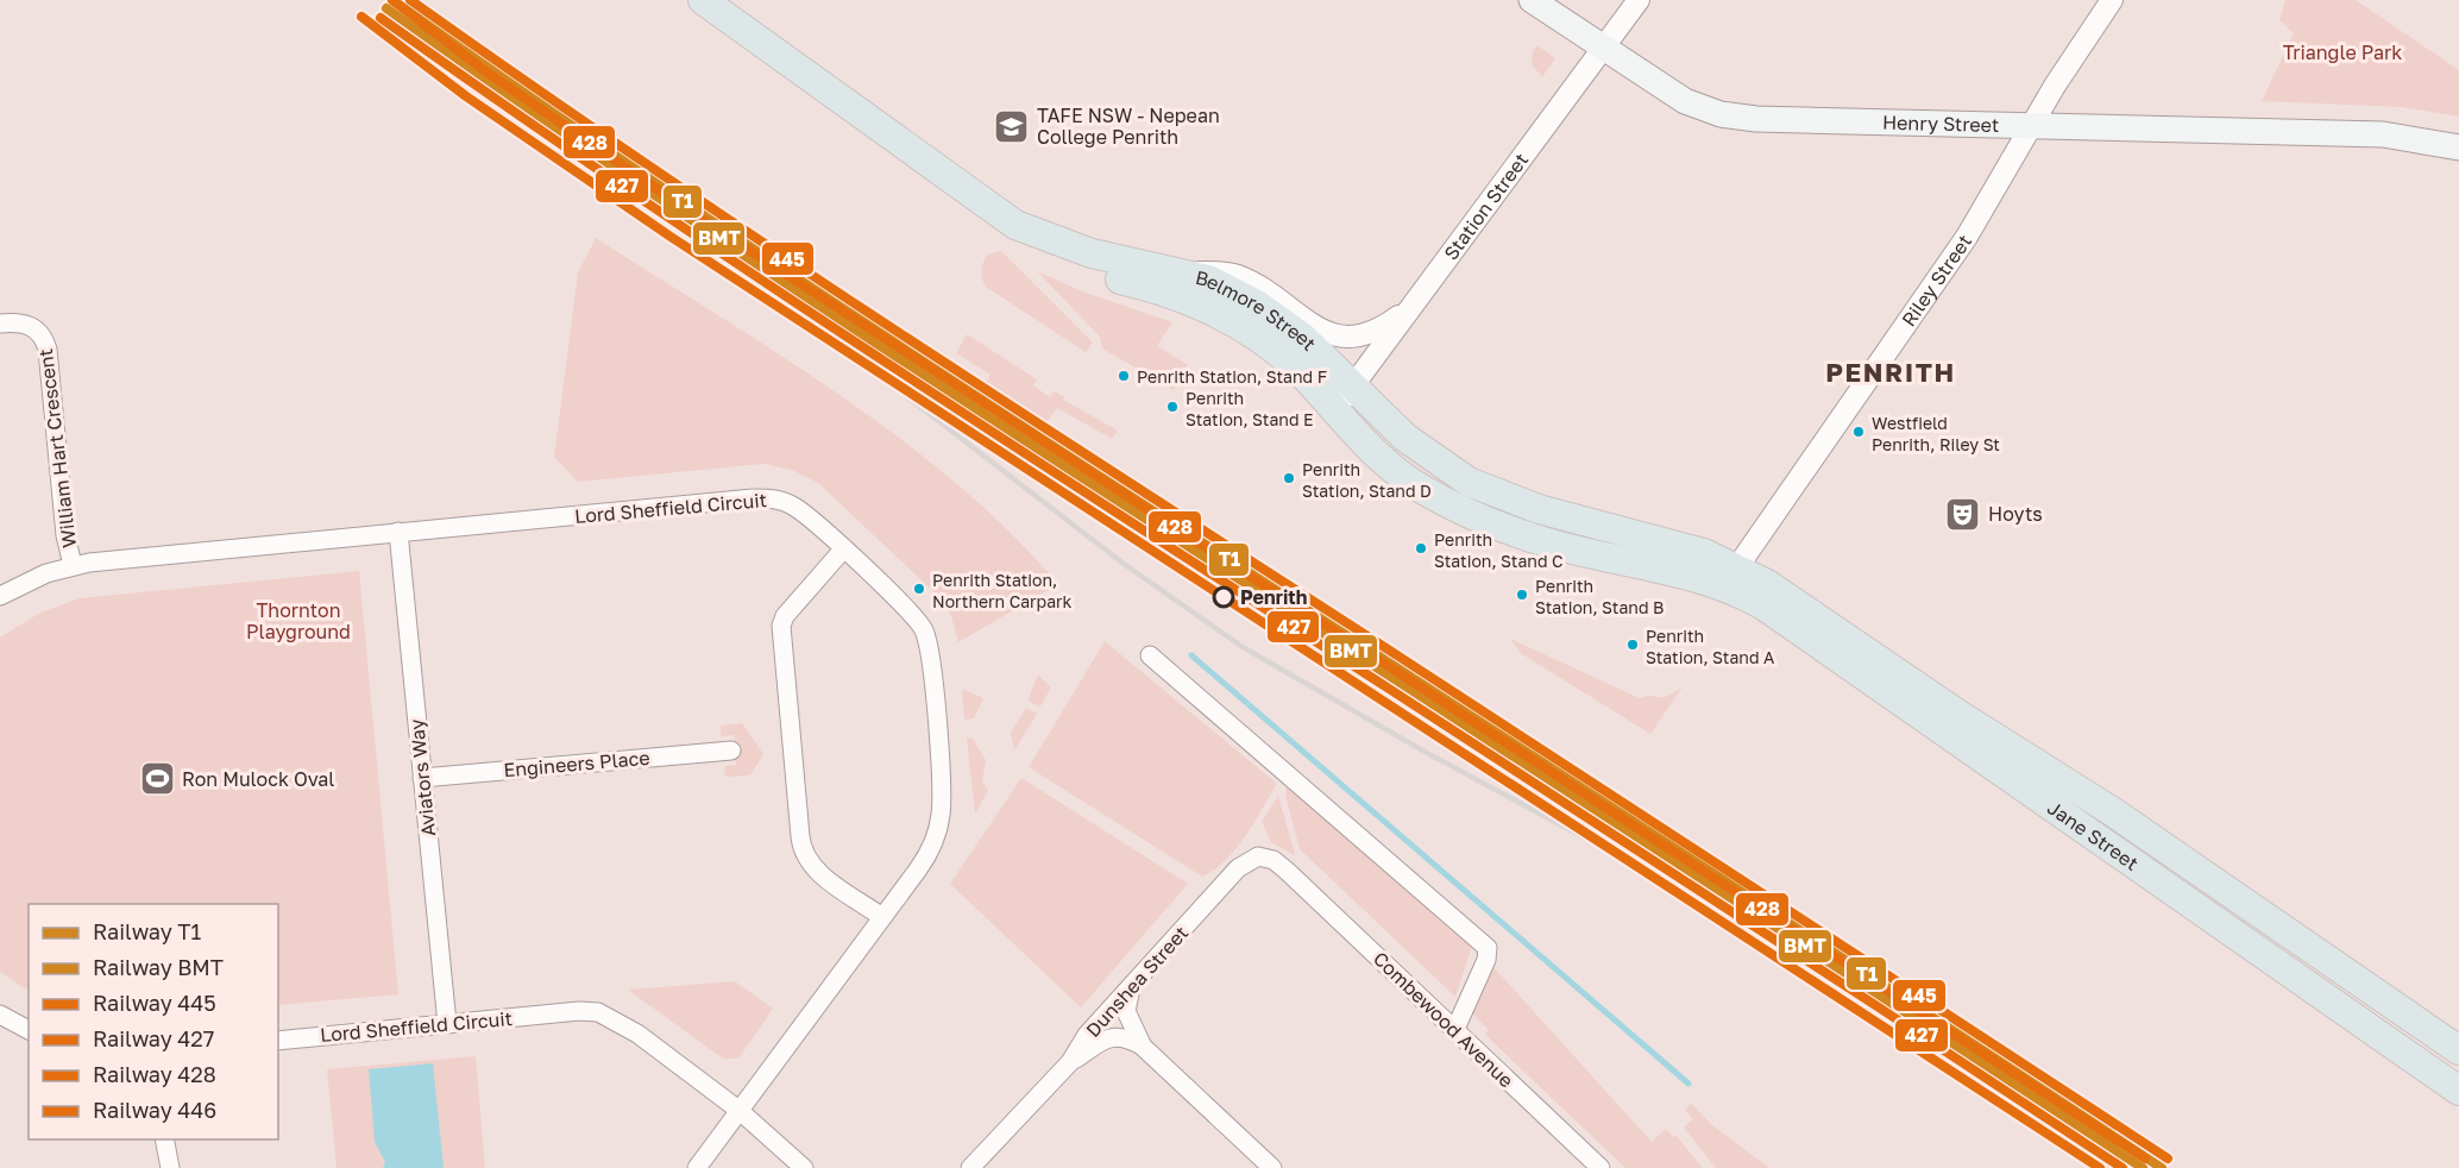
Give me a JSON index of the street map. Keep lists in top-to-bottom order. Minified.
{"streets":{"highway":["Belmore Street","Jane Street"],"main road":["Henry Street"],"street":["Station Street","Riley Street","William Hart Crescent","Lord Sheffield Circuit","Engineers Place","Aviators Way","Dunshea Street","Combewood Avenue"]},"crossings":[["Henry Street","Station Street"],["Henry Street","Riley Street"],["Station Street","Belmore Street"],["Riley Street","Belmore Street"],["Riley Street","Jane Street"],["Belmore Street","Jane Street"],["William Hart Crescent","Lord Sheffield Circuit"],["Lord Sheffield Circuit","Aviators Way"],["Engineers Place","Aviators Way"],["Dunshea Street","Combewood Avenue"]],"districts":["PENRITH"],"parks":["Triangle Park","Thornton Playground"],"places":{"school or university":["TAFE NSW - Nepean College Penrith"],"other":["Penrith Station, Stand F","Penrith Station, Stand E","Westfield Penrith, Riley St","Penrith Station, Stand D","Penrith Station, Stand C","Penrith Station, Northern Carpark","Penrith Station, Stand B","Penrith","Penrith Station, Stand A"],"theatre":["Hoyts"],"sports":["Ron Mulock Oval"]},"lines":["rail line T1","rail line 445","rail line 428","rail line BMT","rail line 446","rail line 427"],"legend":["Railway T1","Railway BMT","Railway 445","Railway 427","Railway 428","Railway 446"]}
